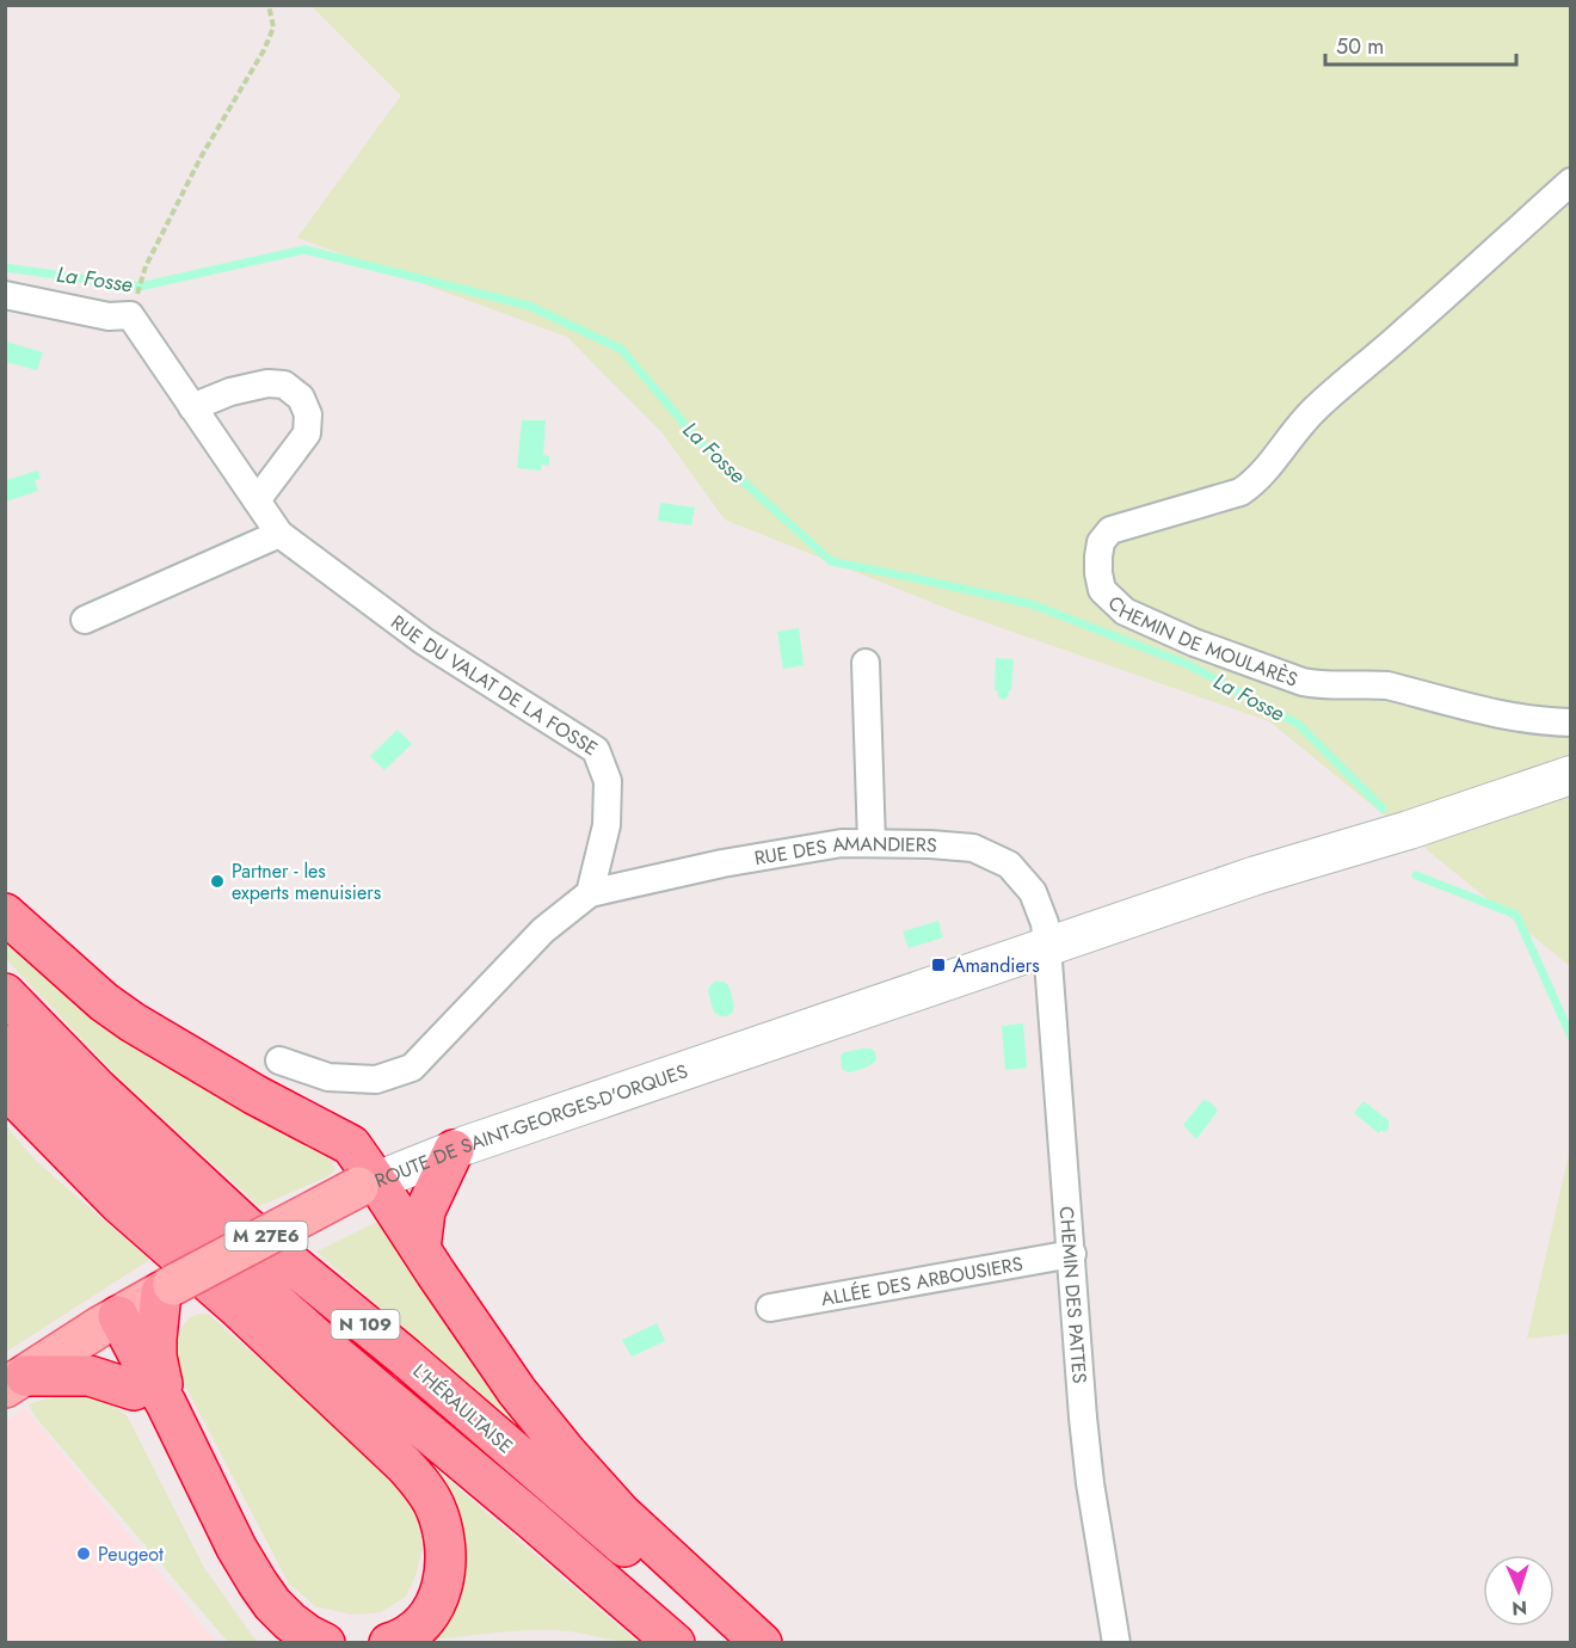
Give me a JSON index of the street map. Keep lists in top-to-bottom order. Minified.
{"streets":{"highway":["N 109","L'HÉRAULTAISE"],"main road":["ROUTE DE SAINT-GEORGES-D'ORQUES","M 27E6"],"street":["CHEMIN DE MOULARÈS","RUE DU VALAT DE LA FOSSE","RUE DES AMANDIERS","ALLÉE DES ARBOUSIERS","CHEMIN DES PATTES"]},"crossings":[["RUE DU VALAT DE LA FOSSE","RUE DES AMANDIERS"],["RUE DES AMANDIERS","ROUTE DE SAINT-GEORGES-D'ORQUES"],["RUE DES AMANDIERS","M 27E6"],["RUE DES AMANDIERS","CHEMIN DES PATTES"],["ROUTE DE SAINT-GEORGES-D'ORQUES","M 27E6"],["ROUTE DE SAINT-GEORGES-D'ORQUES","CHEMIN DES PATTES"],["M 27E6","CHEMIN DES PATTES"],["ALLÉE DES ARBOUSIERS","CHEMIN DES PATTES"]],"water":["La Fosse"],"places":{"other":["Partner - les experts menuisiers","Peugeot"],"transit":["Amandiers"]},"scale_bar":"50 m","north":"bottom"}
